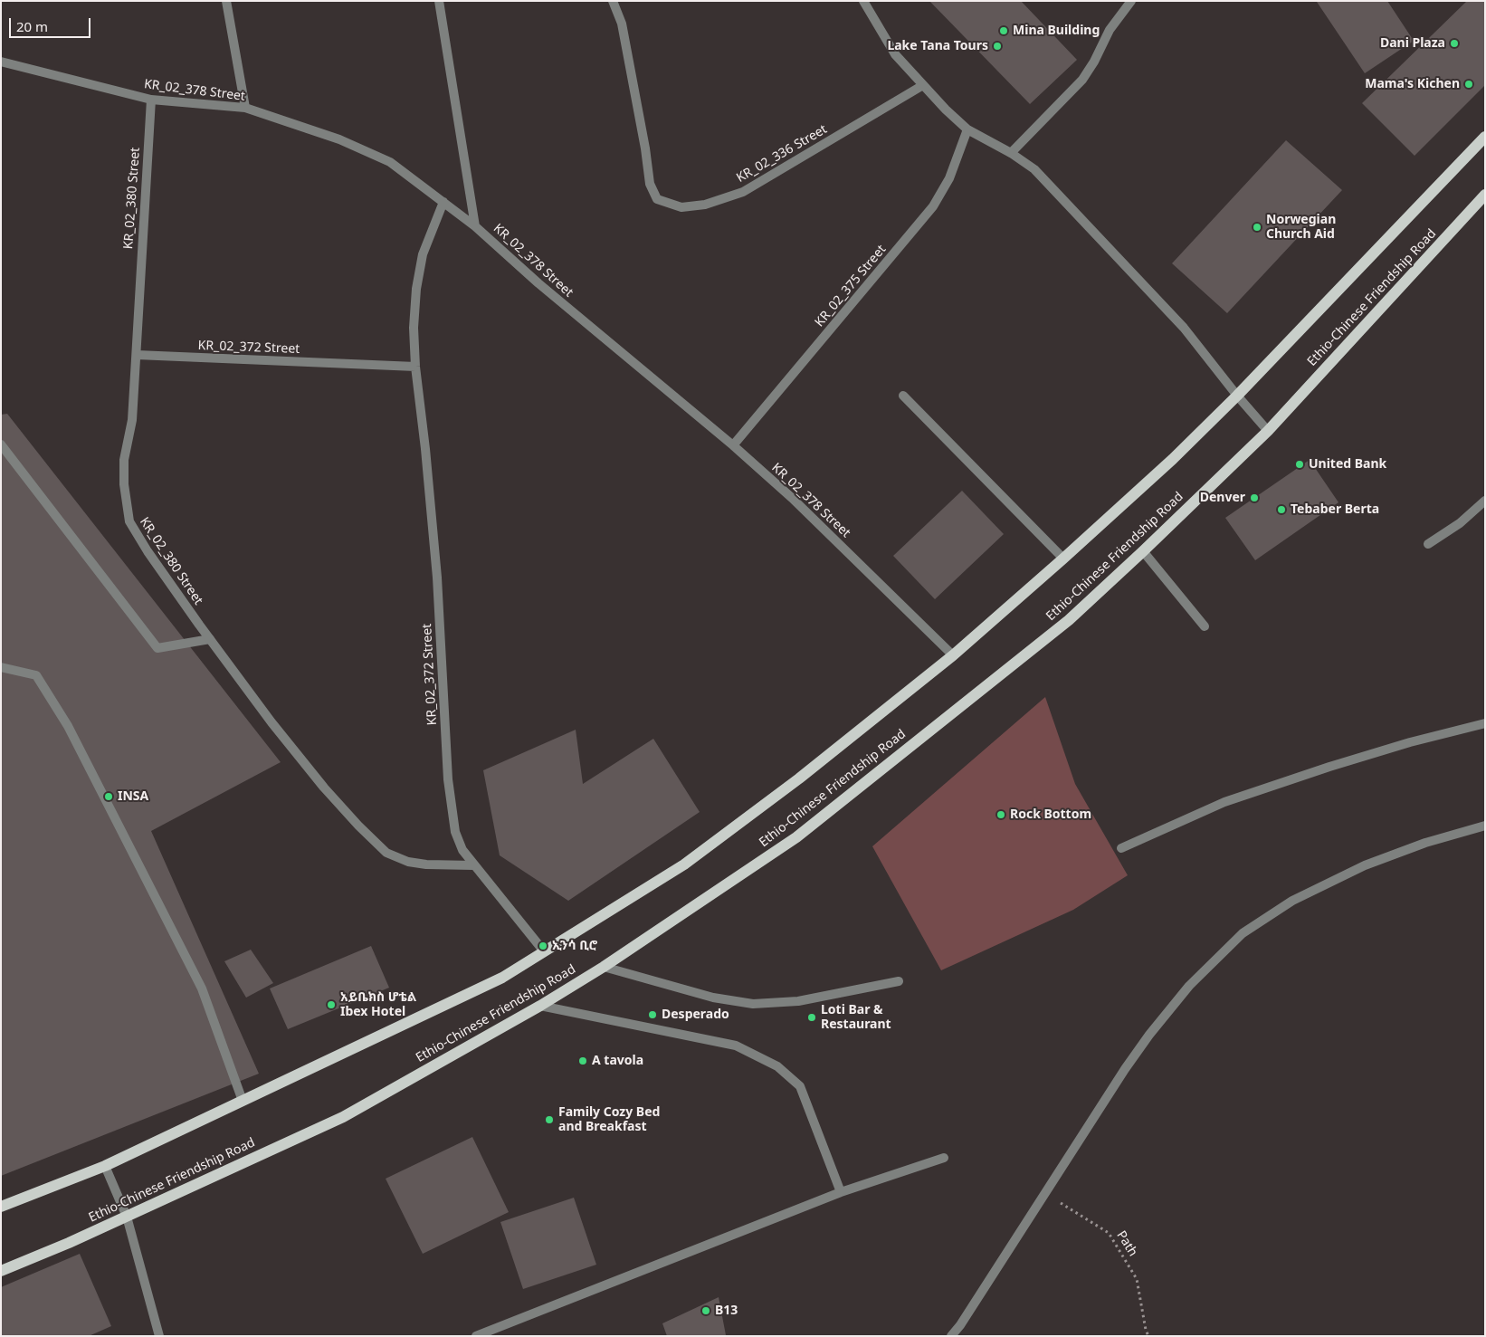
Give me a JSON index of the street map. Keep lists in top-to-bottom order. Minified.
{"streets":{"main road":["Ethio-Chinese Friendship Road"],"street":["KR_02_378 Street","KR_02_336 Street","KR_02_380 Street","KR_02_375 Street","KR_02_372 Street"],"path":["Path"]},"crossings":[["KR_02_378 Street","KR_02_380 Street"],["KR_02_378 Street","KR_02_375 Street"],["KR_02_378 Street","KR_02_372 Street"],["KR_02_380 Street","KR_02_372 Street"]],"places":["Mina Building","Dani Plaza","Lake Tana Tours","Mama's Kichen","Norwegian Church Aid","United Bank","Denver","Tebaber Berta","INSA","Rock Bottom","ኢንሳ ቢሮ","አይቤክስ ሆቴል Ibex Hotel","Desperado","Loti Bar & Restaurant","A tavola","Family Cozy Bed and Breakfast","B13"],"scale_bar":"20 m"}
